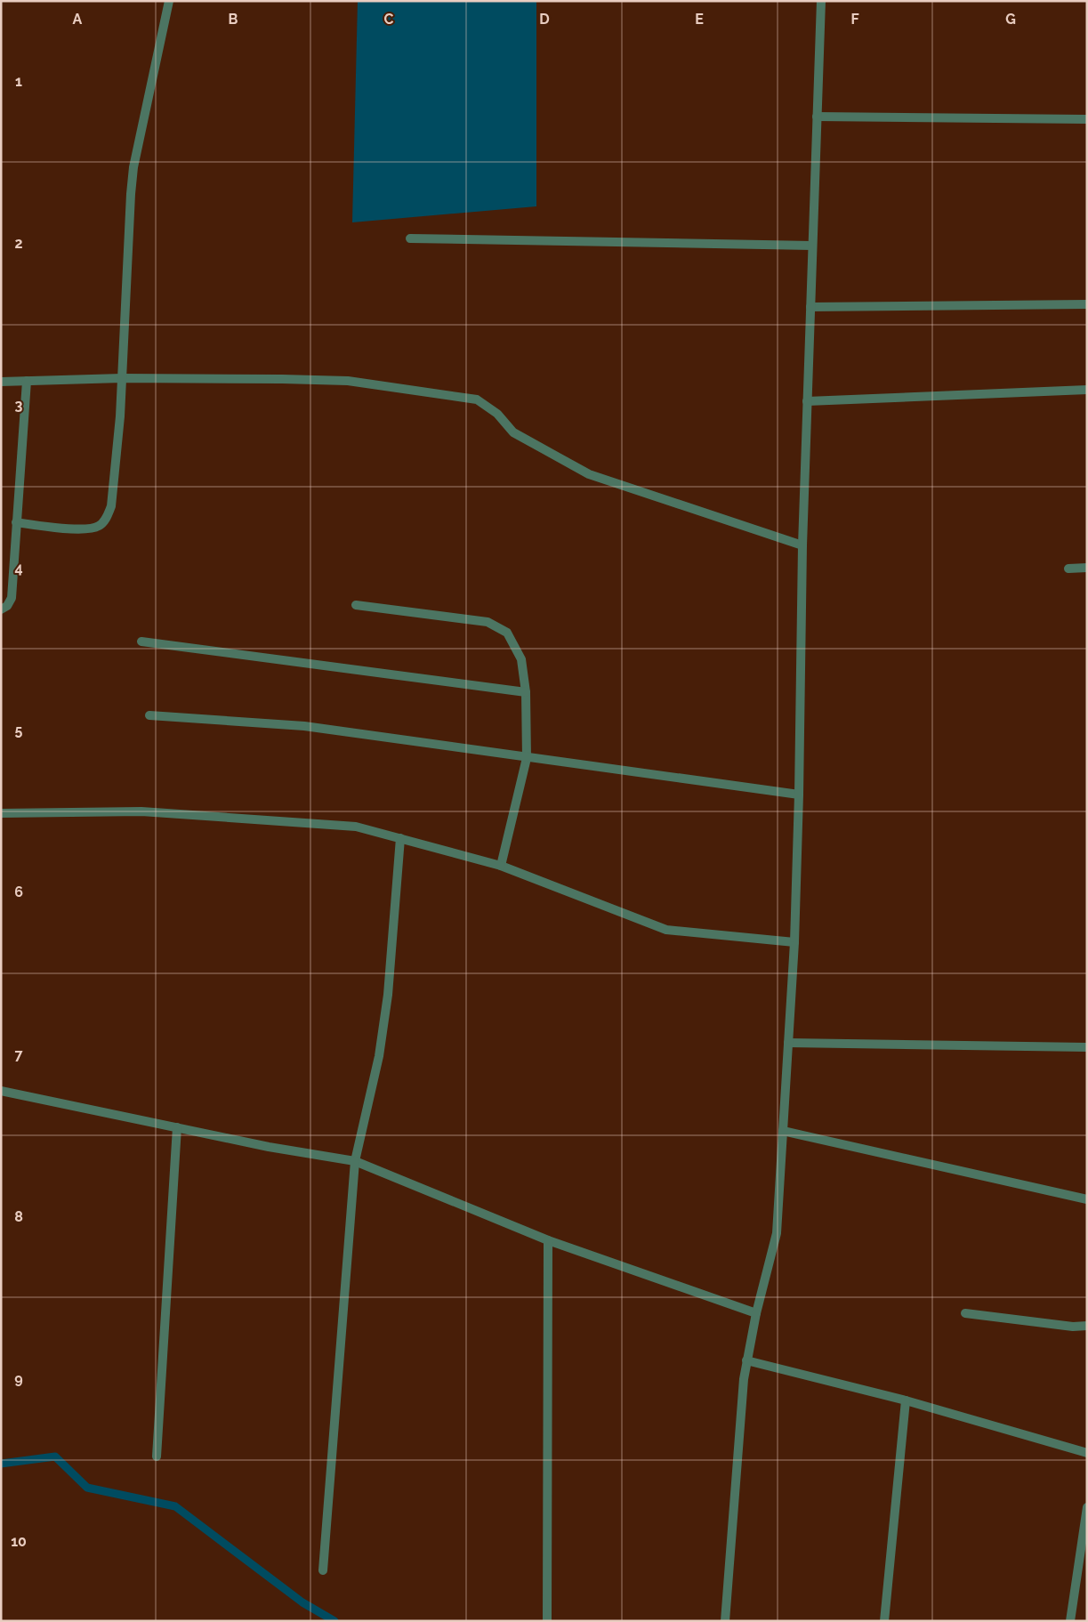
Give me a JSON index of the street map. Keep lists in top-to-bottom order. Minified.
{"grid":{"columns":["A","B","C","D","E","F","G"],"rows":["1","2","3","4","5","6","7","8","9","10"]}}
